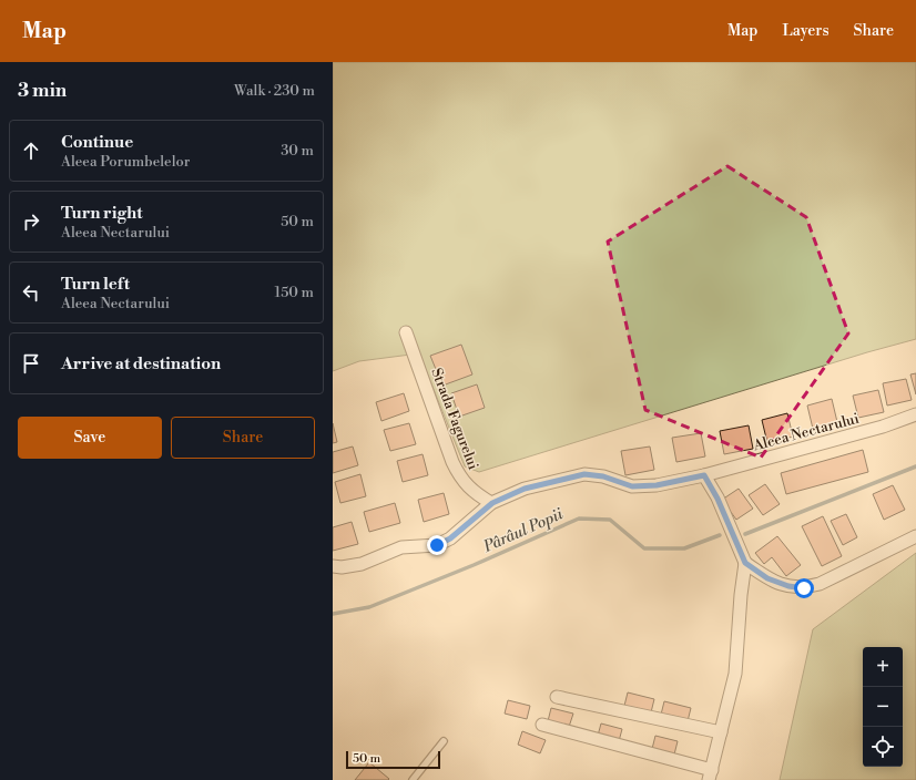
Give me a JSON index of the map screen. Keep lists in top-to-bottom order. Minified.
{"streets":{"street":["Strada Fagurelui","Aleea Nectarului"]},"crossings":[["Strada Fagurelui","Aleea Nectarului"]],"water":["Pârâul Popii"],"scale_bar":"50 m","page":{"header":"Map","nav":["Map","Layers","Share"],"heading":["3 min","Walk · 230 m"],"list":[["Continue","Aleea Porumbelelor","30 m"],["Turn right","Aleea Nectarului","50 m"],["Turn left","Aleea Nectarului","150 m"],"Arrive at destination"],"buttons":["Save","Share"],"map_buttons":["+","−"],"scale":"50 m"}}
